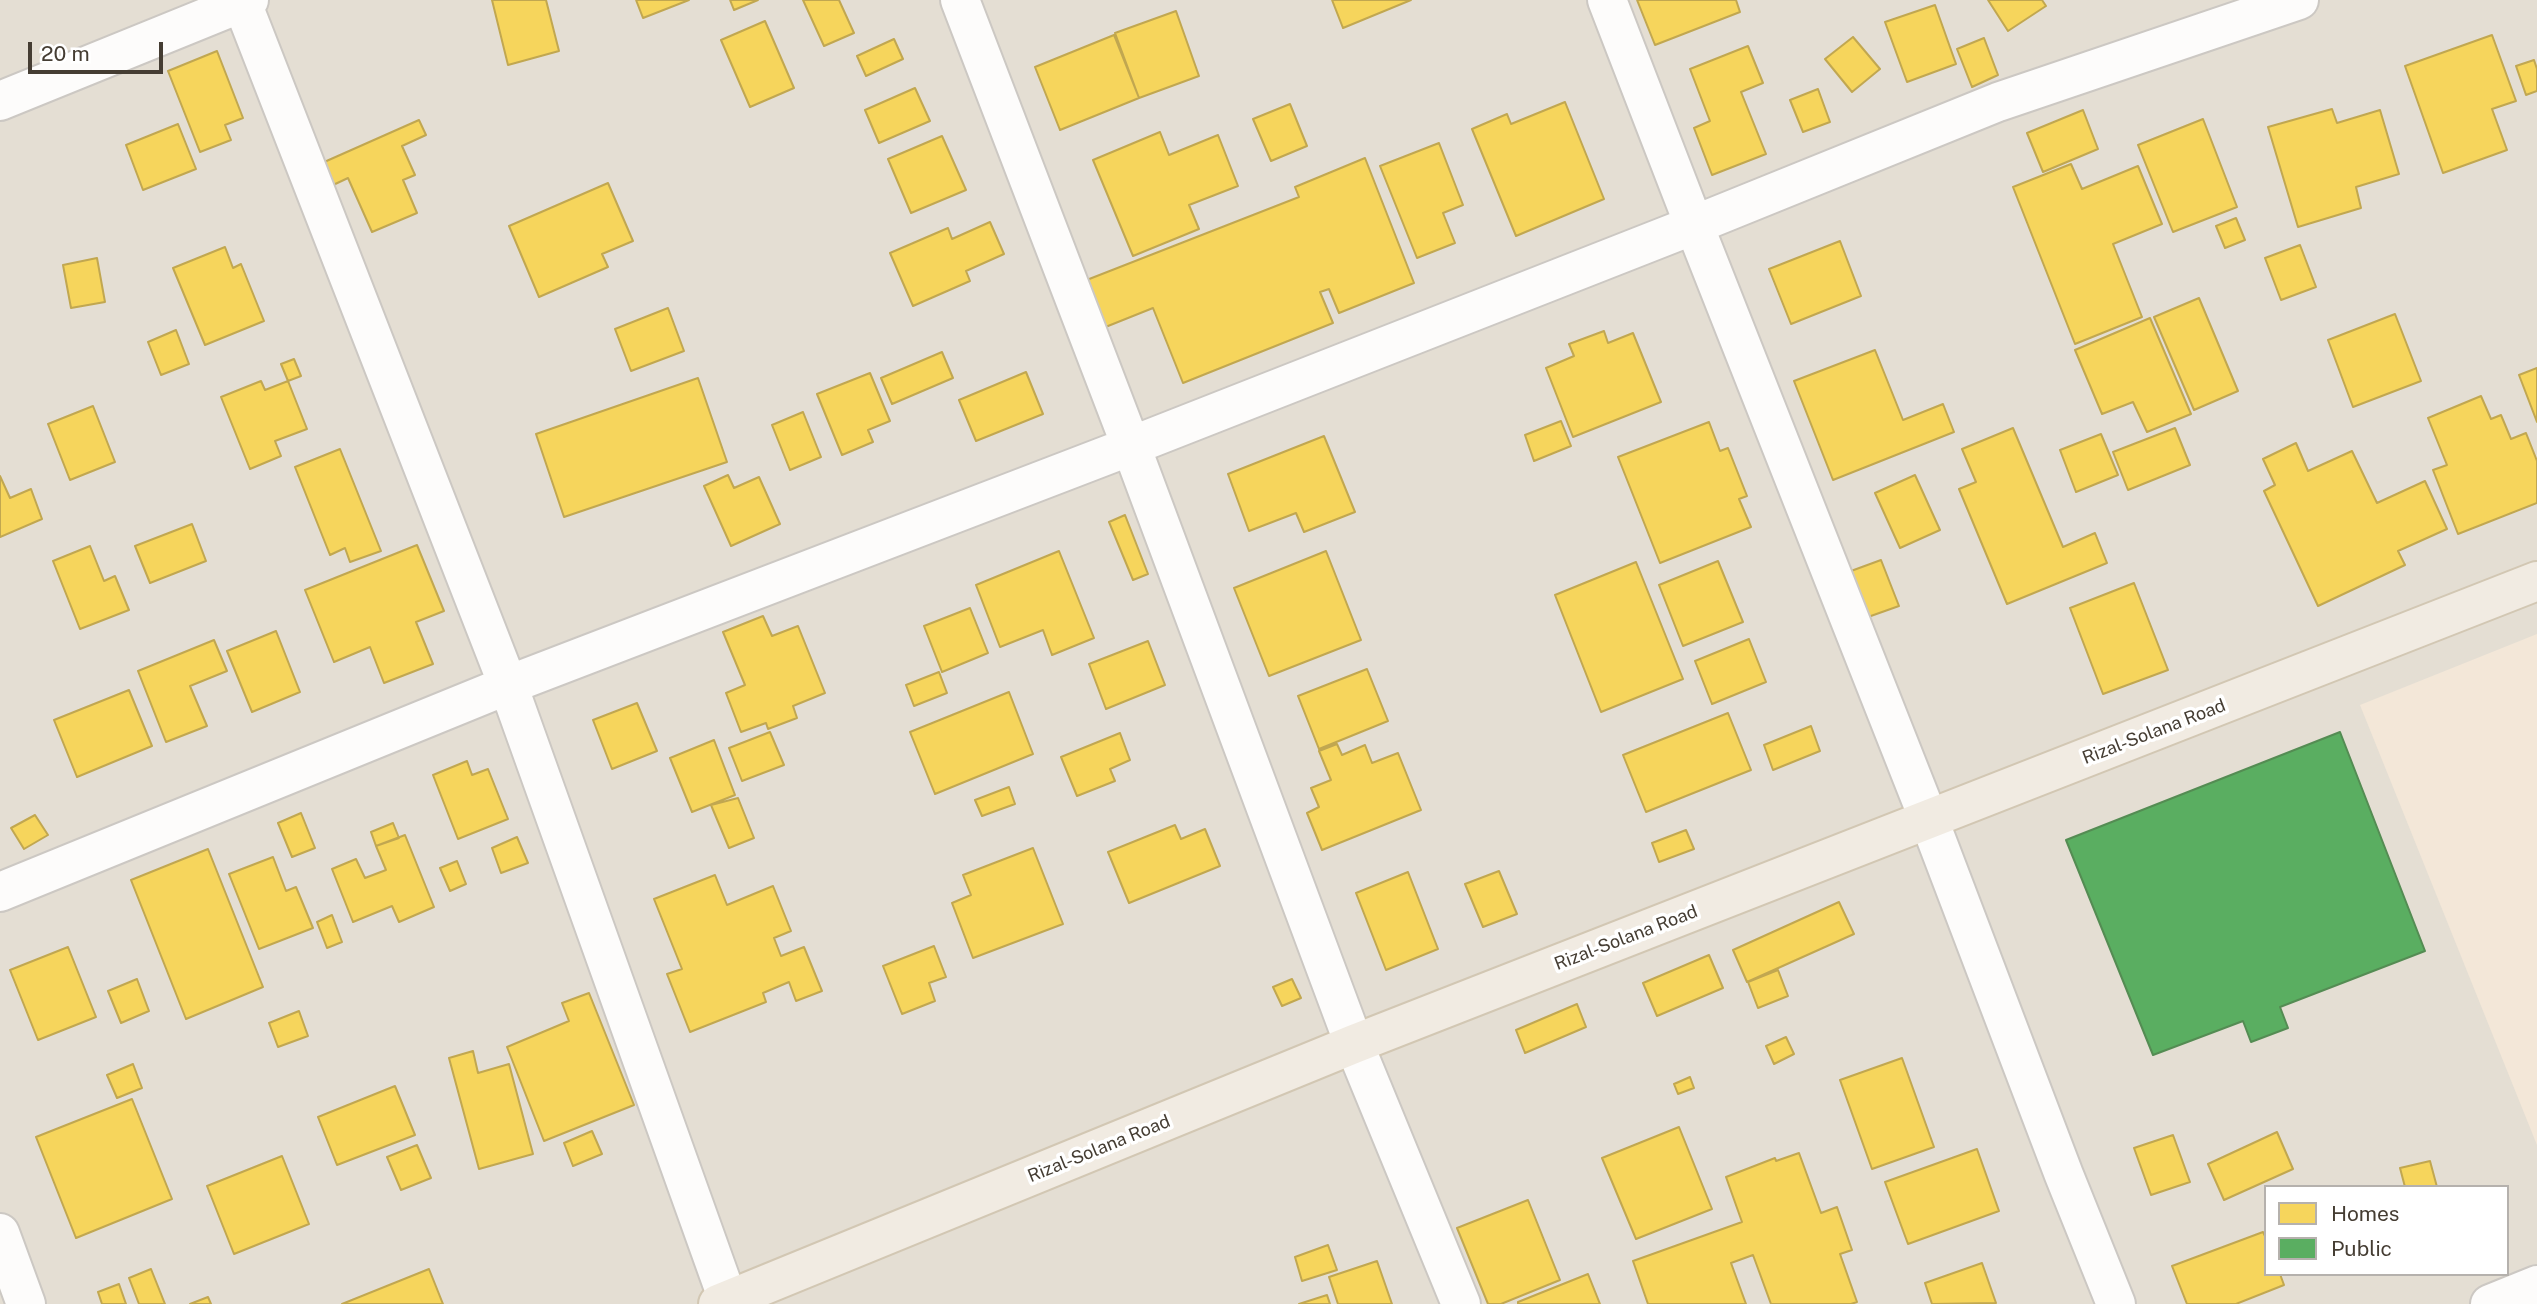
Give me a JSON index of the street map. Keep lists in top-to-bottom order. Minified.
{"streets":{"main road":["Rizal-Solana Road"]},"legend":["Homes","Public"],"scale_bar":"20 m"}
